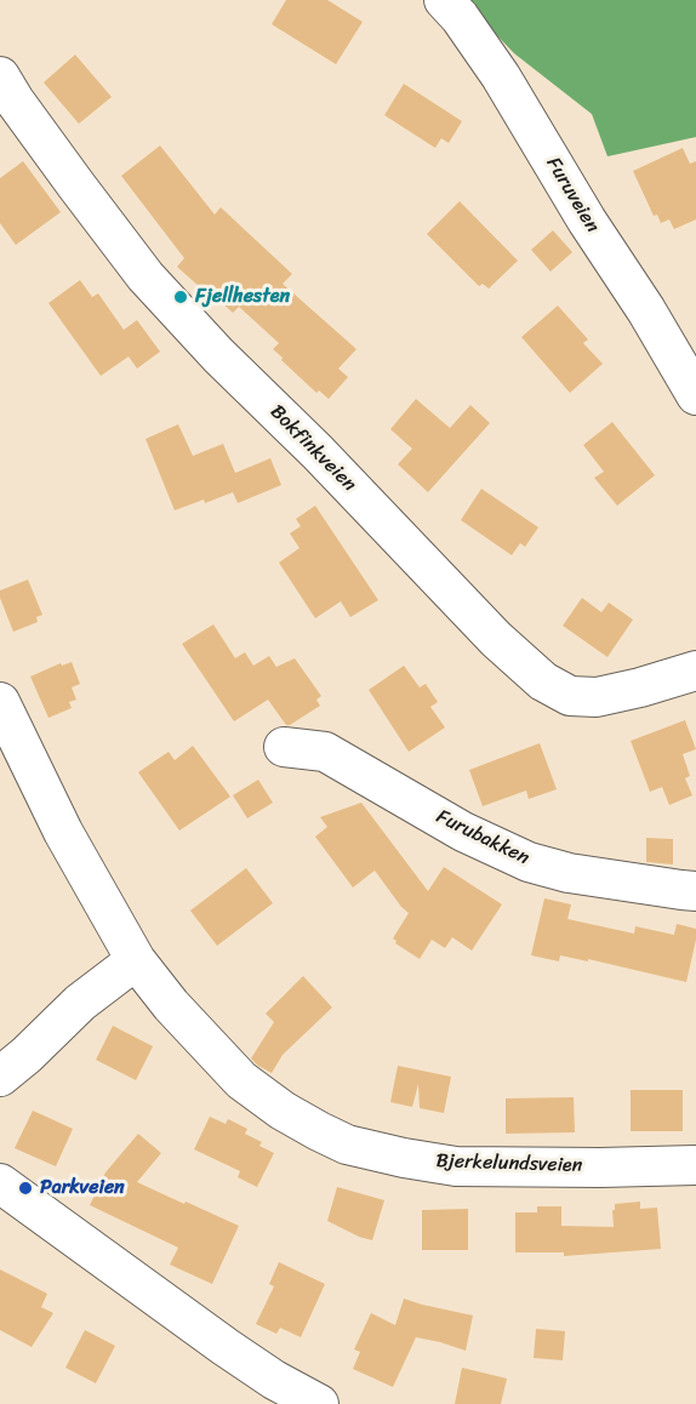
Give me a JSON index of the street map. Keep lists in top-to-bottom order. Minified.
{"streets":{"street":["Furuveien","Bokfinkveien","Furubakken","Bjerkelundsveien"]},"places":["Fjellhesten","Parkveien"]}
